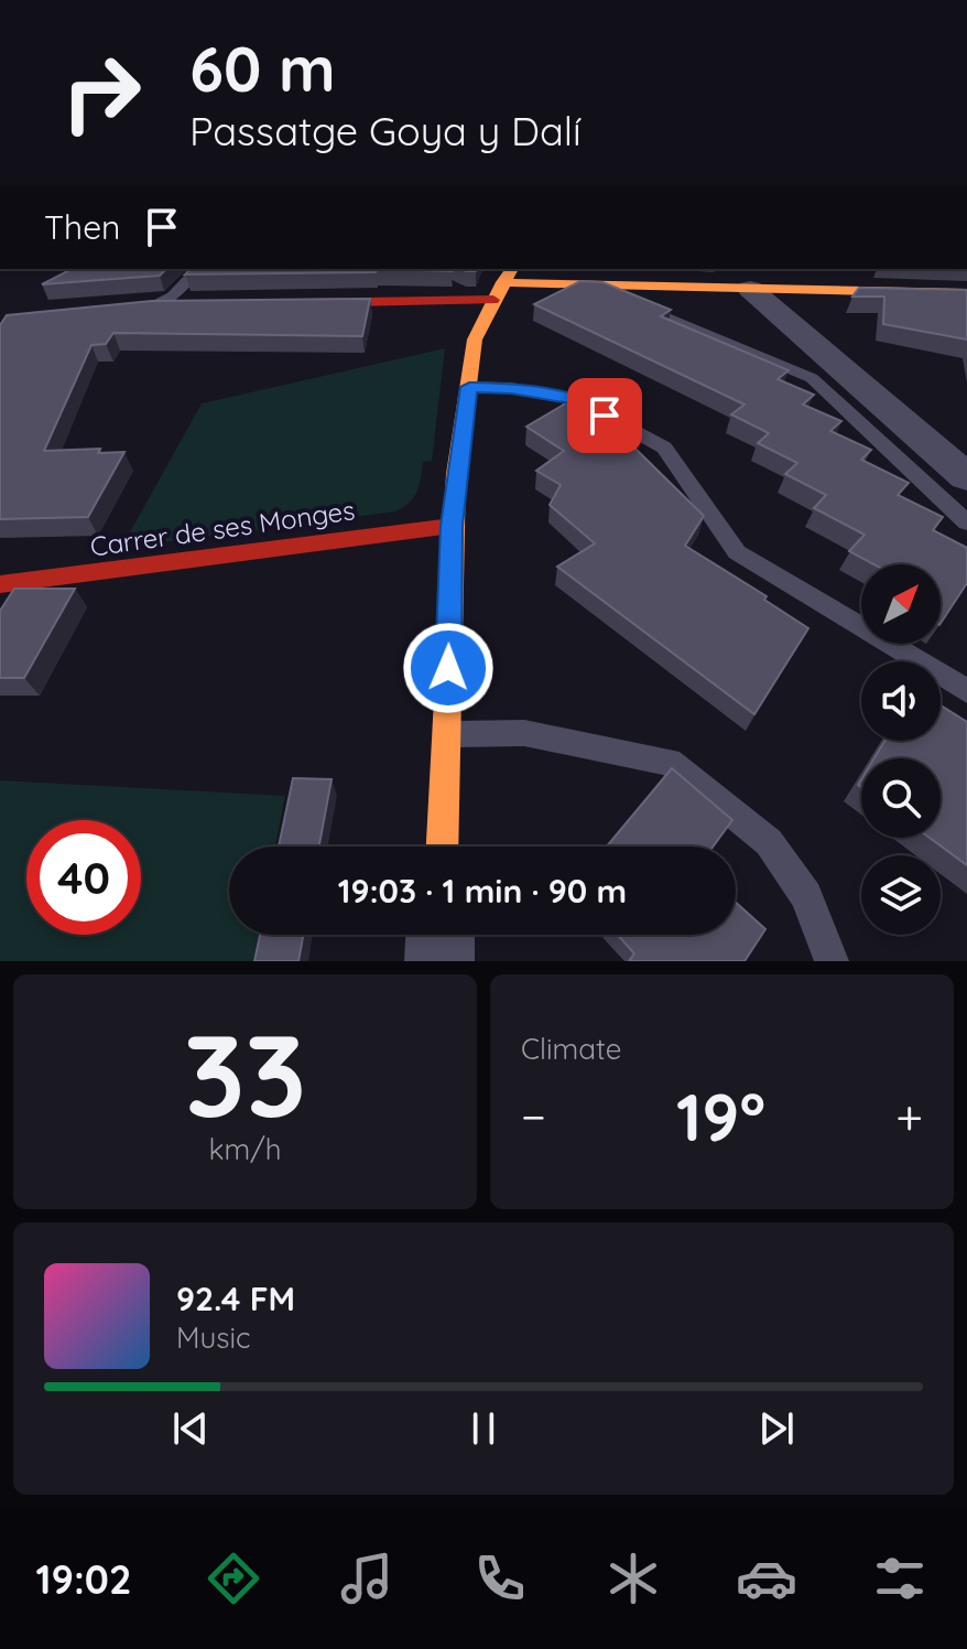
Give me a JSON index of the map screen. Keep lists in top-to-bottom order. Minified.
{"streets":{"street":["Carrer de ses Monges"]},"north":"top right","page":{"turn":["60 m","Passatge Goya y Dalí"],"then":"Then","limit":"40","trip":"19:03 · 1 min · 90 m","tile":[["33","km/h"],"Climate"],"heat":["−","19°","+"],"song":["92.4 FM","Music"],"tabs":"19:02"}}
